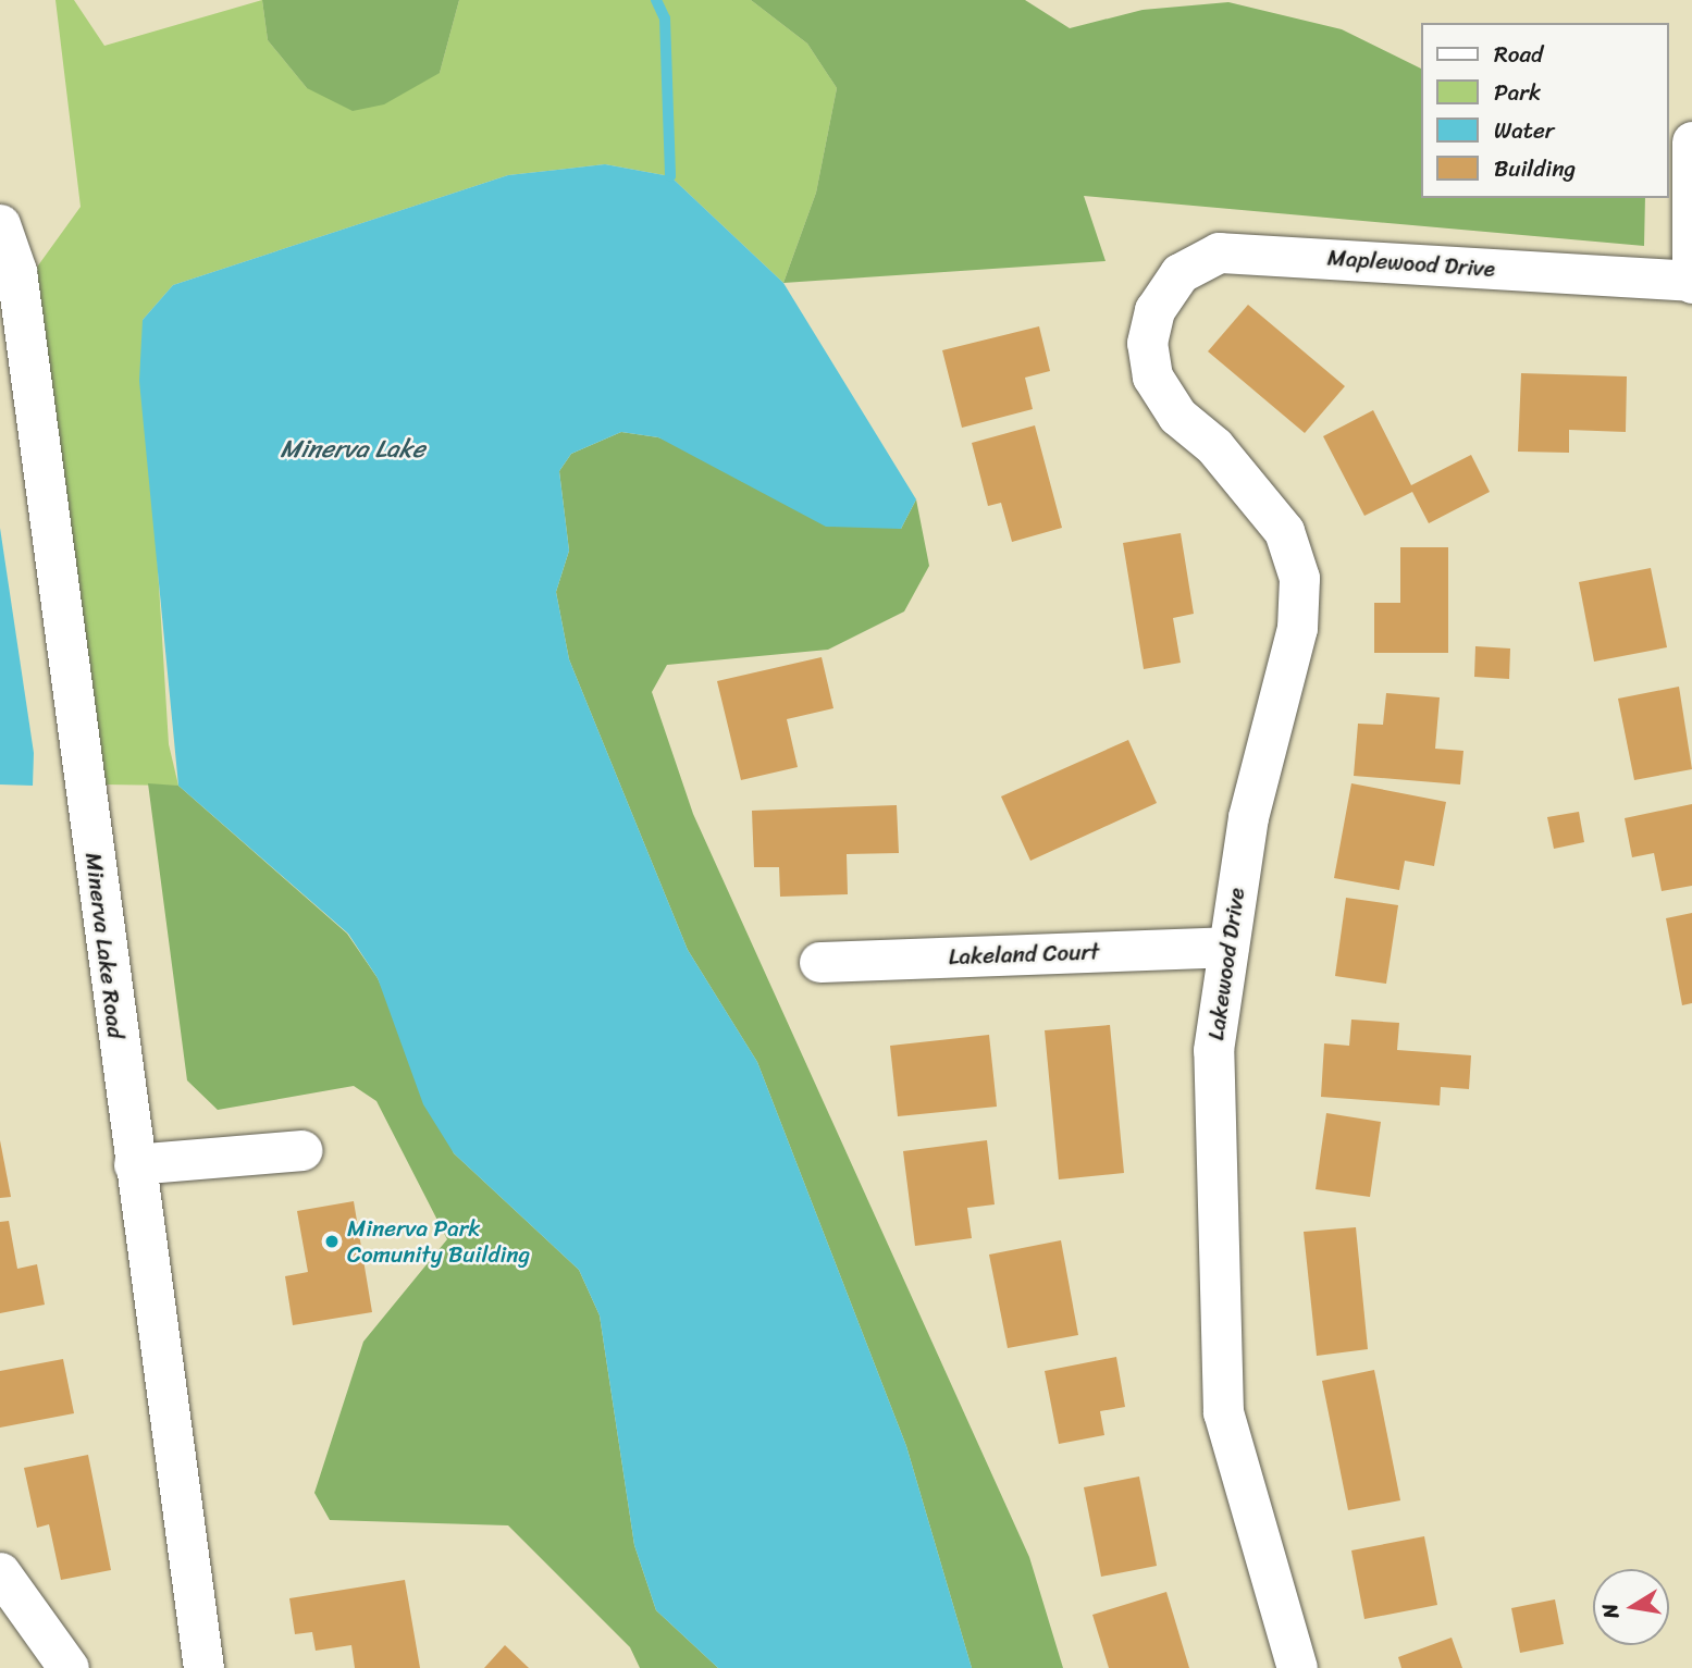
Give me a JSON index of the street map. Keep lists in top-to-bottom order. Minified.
{"streets":{"street":["Maplewood Drive","Minerva Lake Road","Lakeland Court","Lakewood Drive"]},"crossings":[["Maplewood Drive","Lakewood Drive"],["Lakeland Court","Lakewood Drive"]],"water":["Minerva Lake"],"places":["Minerva Park Comunity Building"],"legend":["Road","Park","Water","Building"],"north":"left"}
